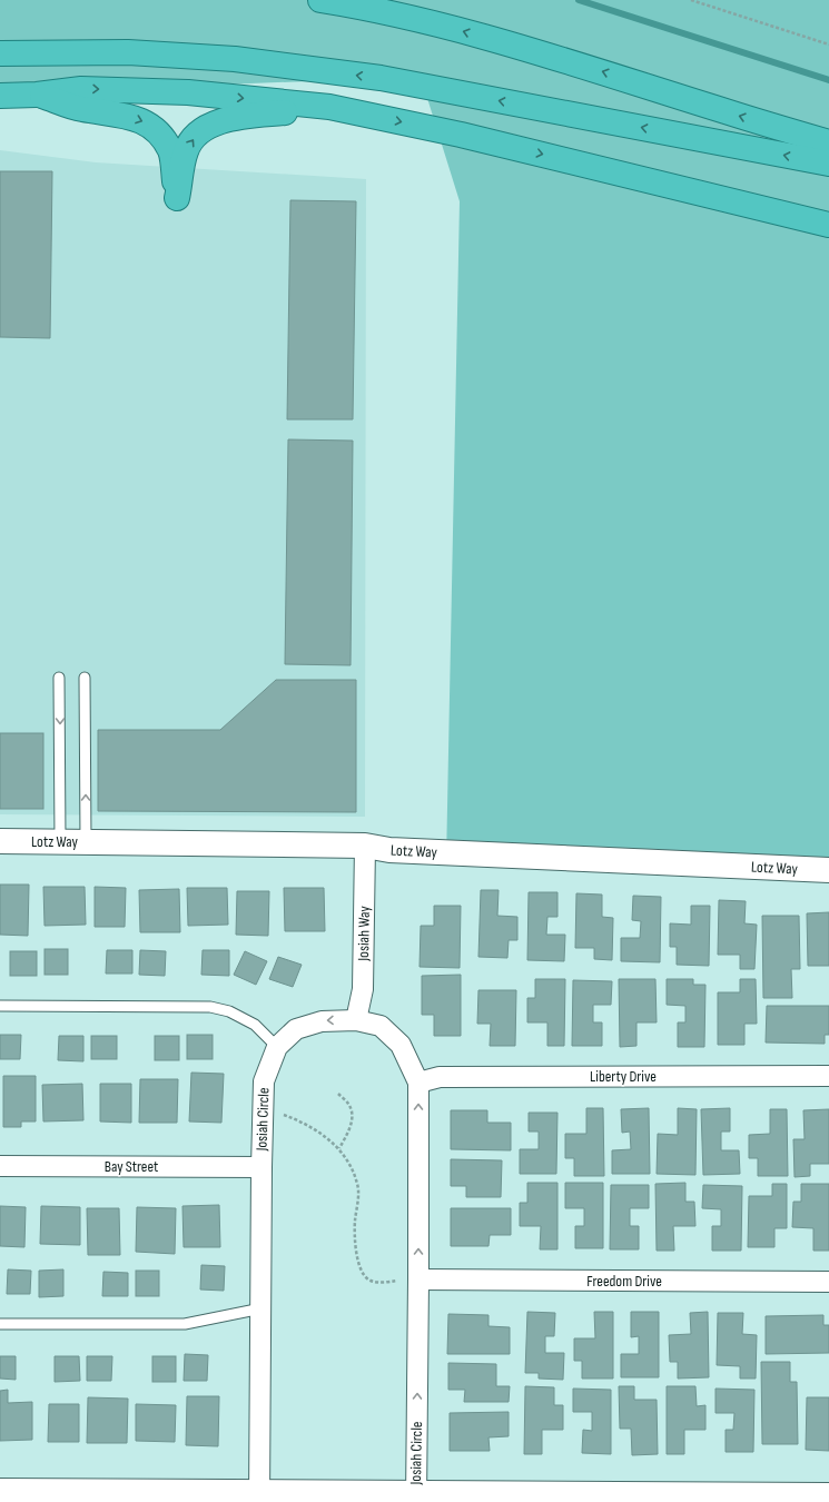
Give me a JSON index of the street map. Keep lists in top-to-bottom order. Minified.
{"streets":{"street":["Lotz Way","Josiah Way","Liberty Drive","Josiah Circle","Bay Street","Freedom Drive"]},"crossings":[["Lotz Way","Josiah Way"],["Josiah Way","Josiah Circle"],["Liberty Drive","Josiah Circle"],["Josiah Circle","Bay Street"],["Josiah Circle","Freedom Drive"]]}
